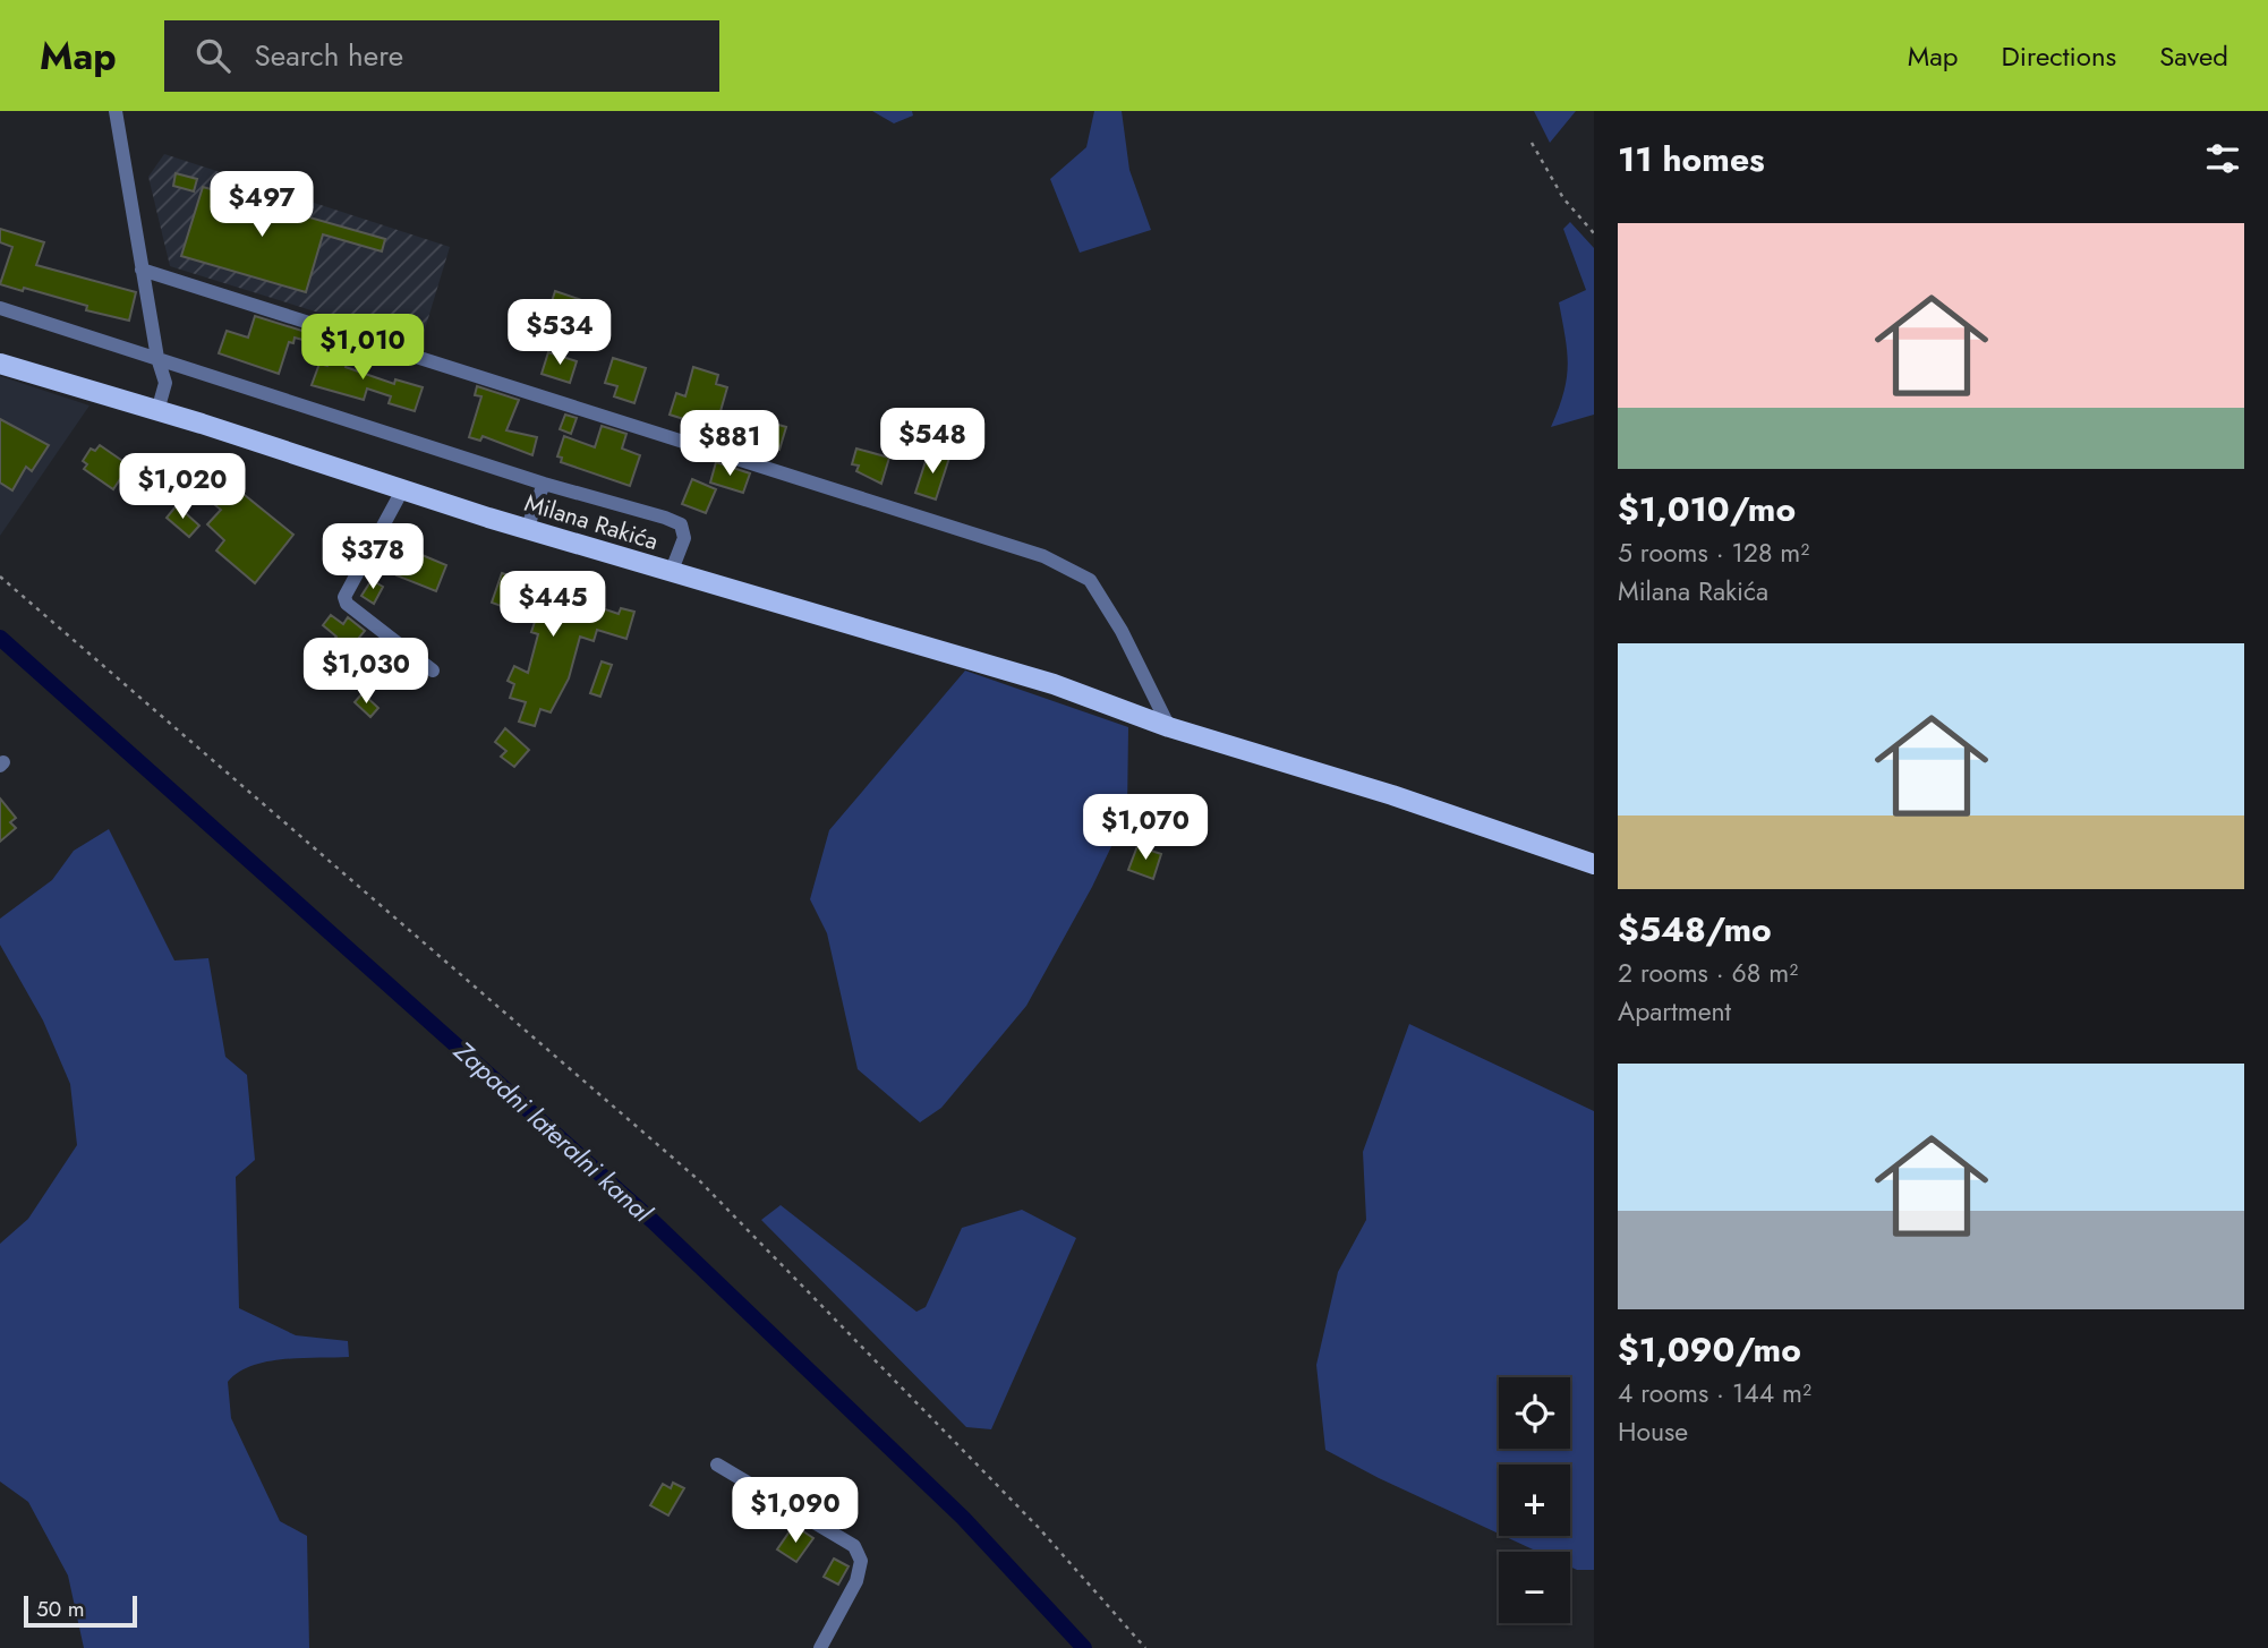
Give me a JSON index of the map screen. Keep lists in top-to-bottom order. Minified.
{"streets":{"main road":["Milana Rakića"]},"water":["Zapadni lateralni kanal"],"scale_bar":"50 m","page":{"header":"Map","search":"Search here","nav":["Map","Directions","Saved"],"heading":"11 homes","price":["$497","$534","$1,010","$548","$881","$1,020","$378","$445","$1,030","$1,070","$1,090"],"list":[{"name":"$1,010/mo","note":"5 rooms · 128 m² · Milana Rakića"},{"name":"$548/mo","note":"2 rooms · 68 m² · Apartment"},{"name":"$1,090/mo","note":"4 rooms · 144 m² · House"}],"map_buttons":["+","−"],"scale":"50 m"}}
